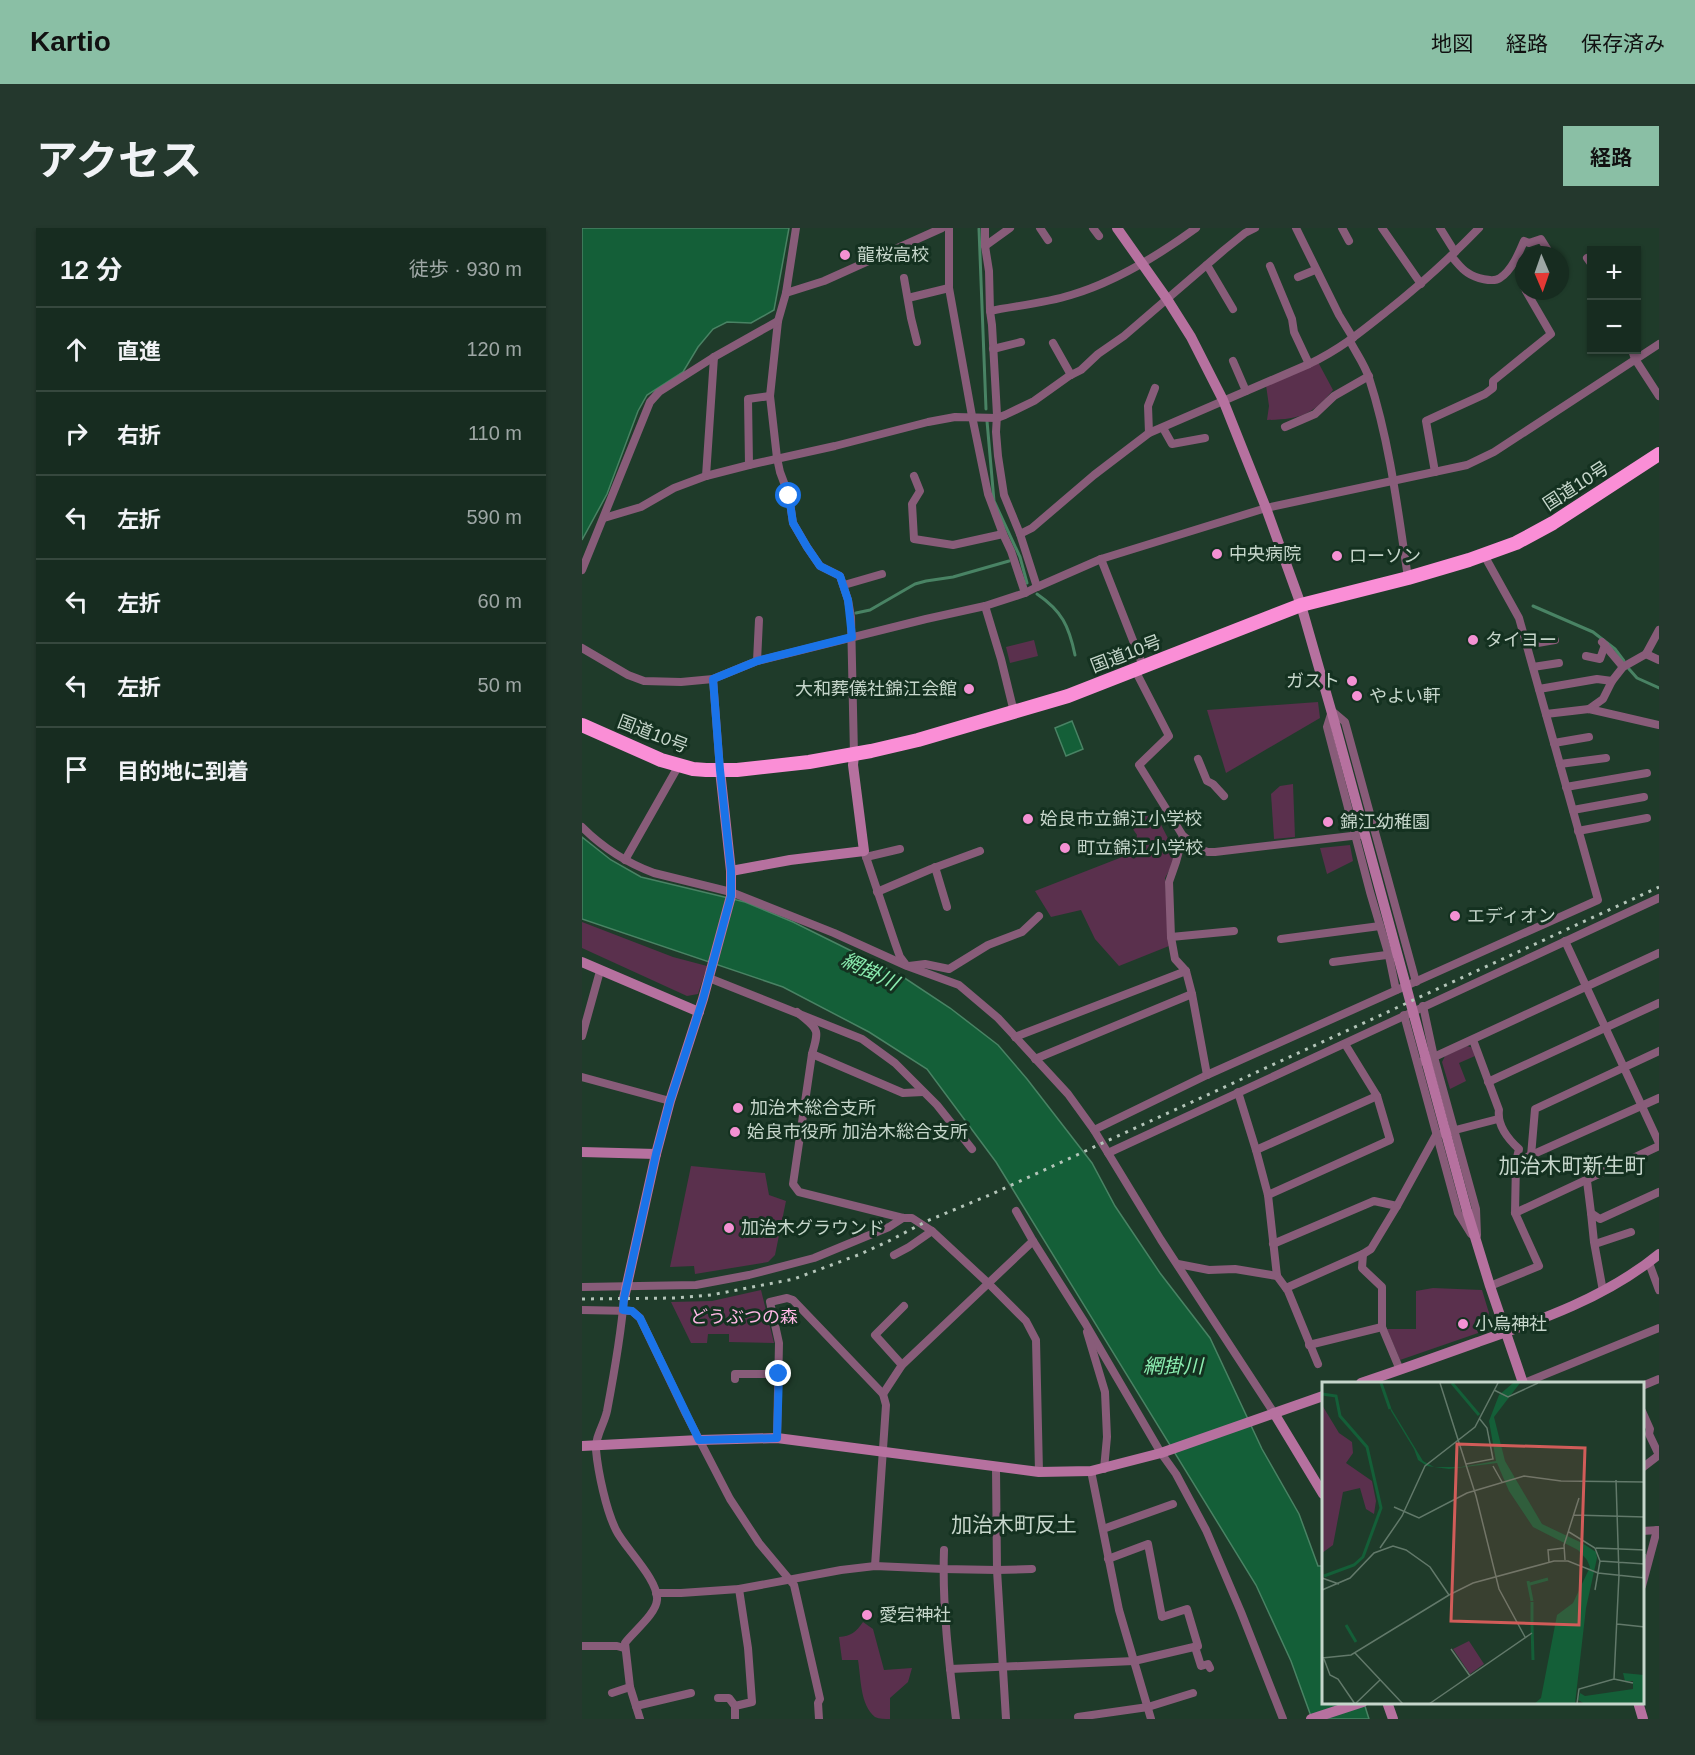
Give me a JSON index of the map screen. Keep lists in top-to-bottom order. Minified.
{"streets":{"highway":["国道10号"]},"districts":["加治木町新生町","加治木町反土"],"water":["網掛川"],"parks":["どうぶつの森"],"places":["龍桜高校","中央病院","ローソン","タイヨー","ガスト","大和葬儀社錦江会館","やよい軒","姶良市立錦江小学校","錦江幼稚園","町立錦江小学校","エディオン","加治木総合支所","姶良市役所 加治木総合支所","加治木グラウンド","小烏神社","愛宕神社"],"north":"bottom","page":{"header":"Kartio","nav":["地図","経路","保存済み"],"title":"アクセス","buttons":"経路","heading":["12 分","徒歩 · 930 m"],"map_buttons":["+","−"],"list":[["直進","120 m"],["右折","110 m"],["左折","590 m"],["左折","60 m"],["左折","50 m"],"目的地に到着"]}}
